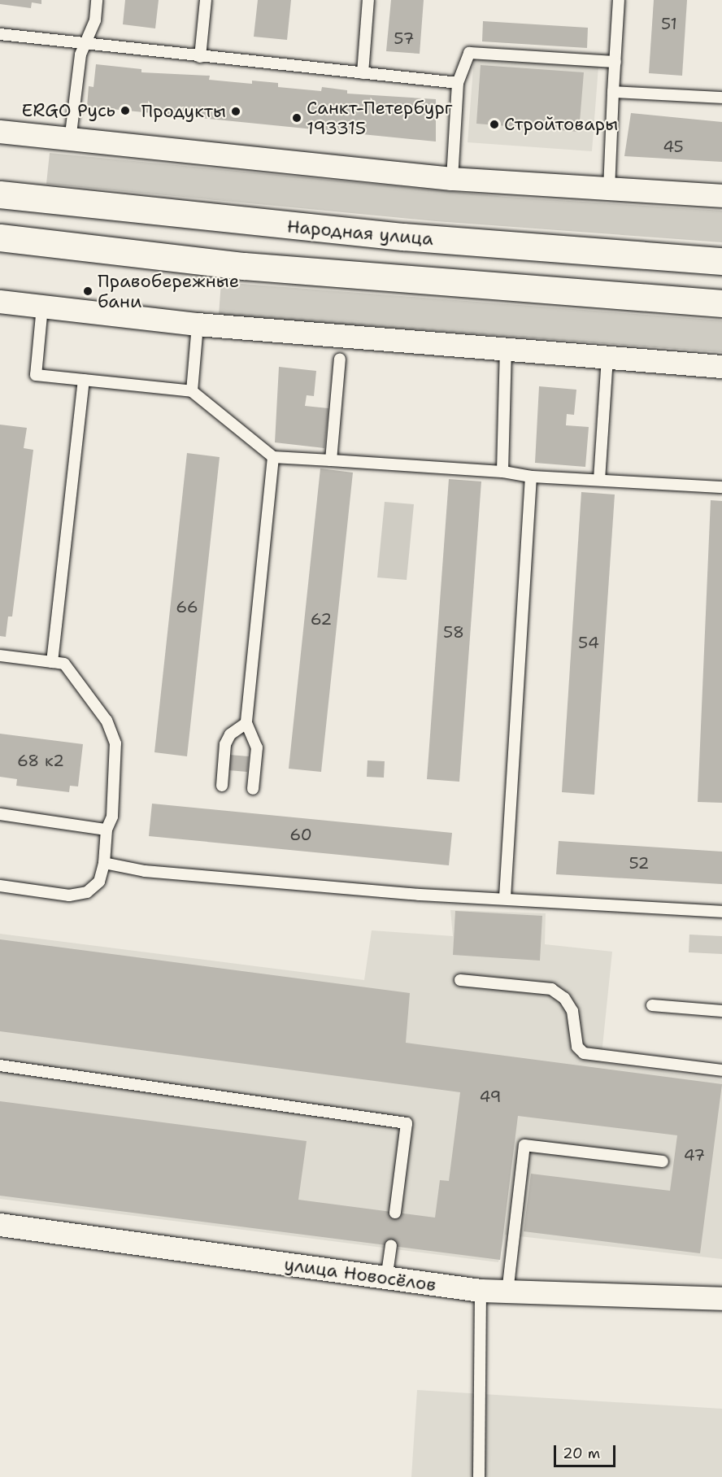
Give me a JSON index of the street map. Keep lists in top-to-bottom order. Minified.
{"streets":{"main road":["Народная улица"],"street":["улица Новосёлов"]},"places":["ERGO Русь","Продукты","Санкт-Петербург 193315","Стройтовары","Правобережные бани"],"house_numbers":["51","57","45","66","62","58","54","68 к2","60","52","49","47"],"scale_bar":"20 m"}
